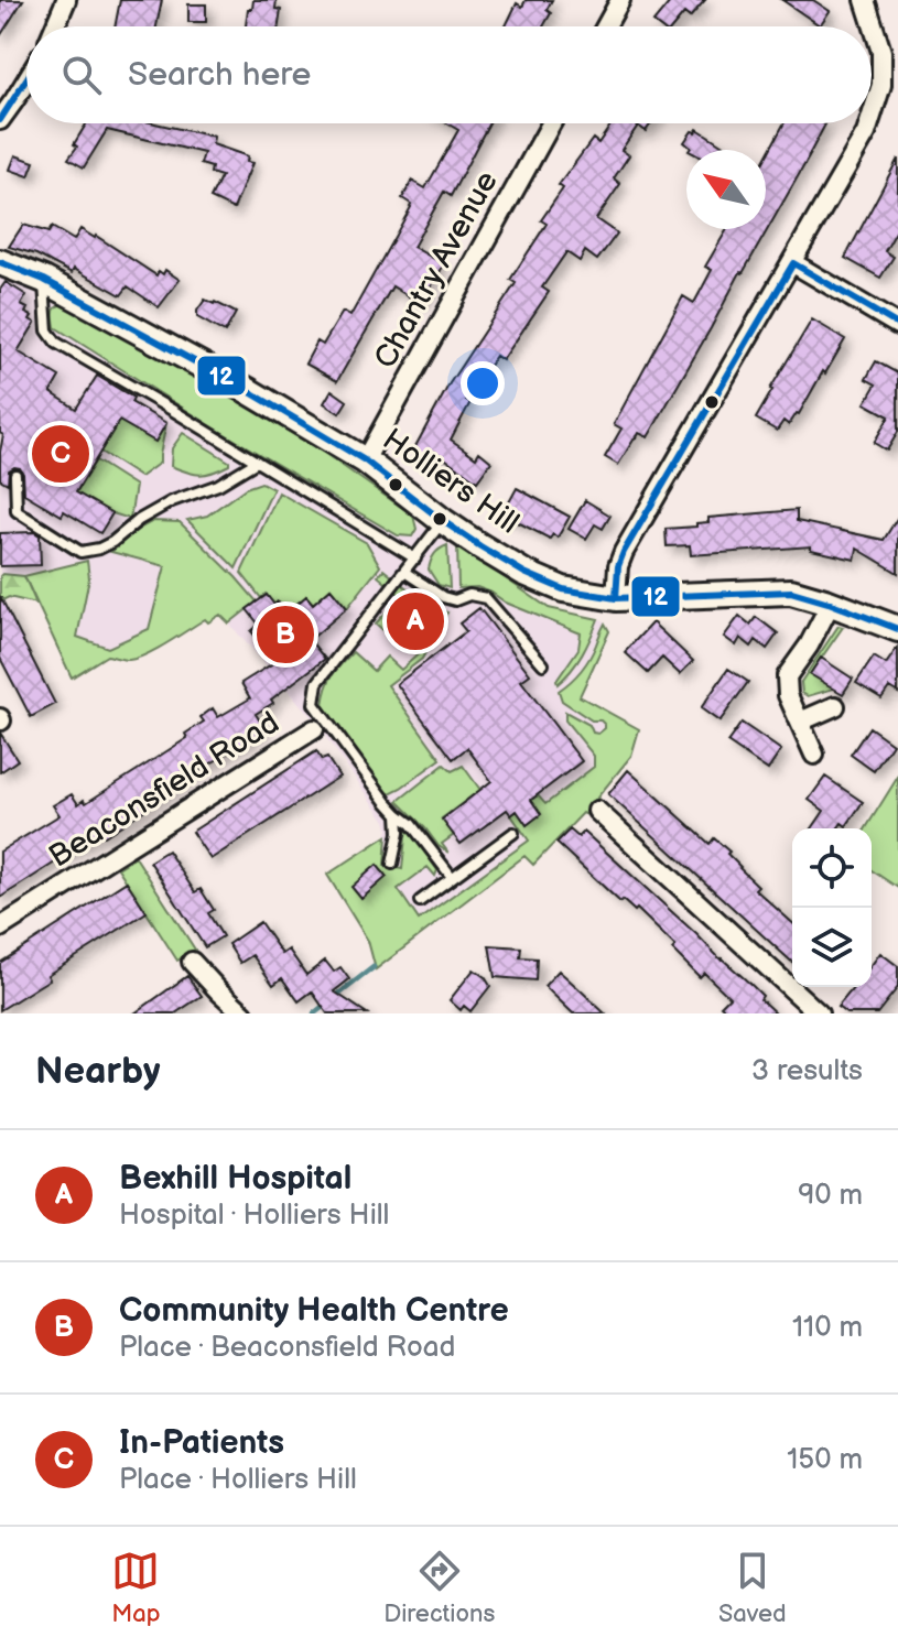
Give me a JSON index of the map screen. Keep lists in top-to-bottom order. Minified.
{"streets":{"main road":["Holliers Hill"],"street":["Chantry Avenue","Beaconsfield Road"]},"crossings":[["Chantry Avenue","Holliers Hill"]],"lines":["transit line 12"],"north":"top left","page":{"search":"Search here","pins":["C","A","B"],"heading":["Nearby","3 results"],"list":[{"mark":"A","name":"Bexhill Hospital","note":"Hospital · Holliers Hill","value":"90 m"},{"mark":"B","name":"Community Health Centre","note":"Place · Beaconsfield Road","value":"110 m"},{"mark":"C","name":"In-Patients","note":"Place · Holliers Hill","value":"150 m"}],"nav":["Map","Directions","Saved"]}}
